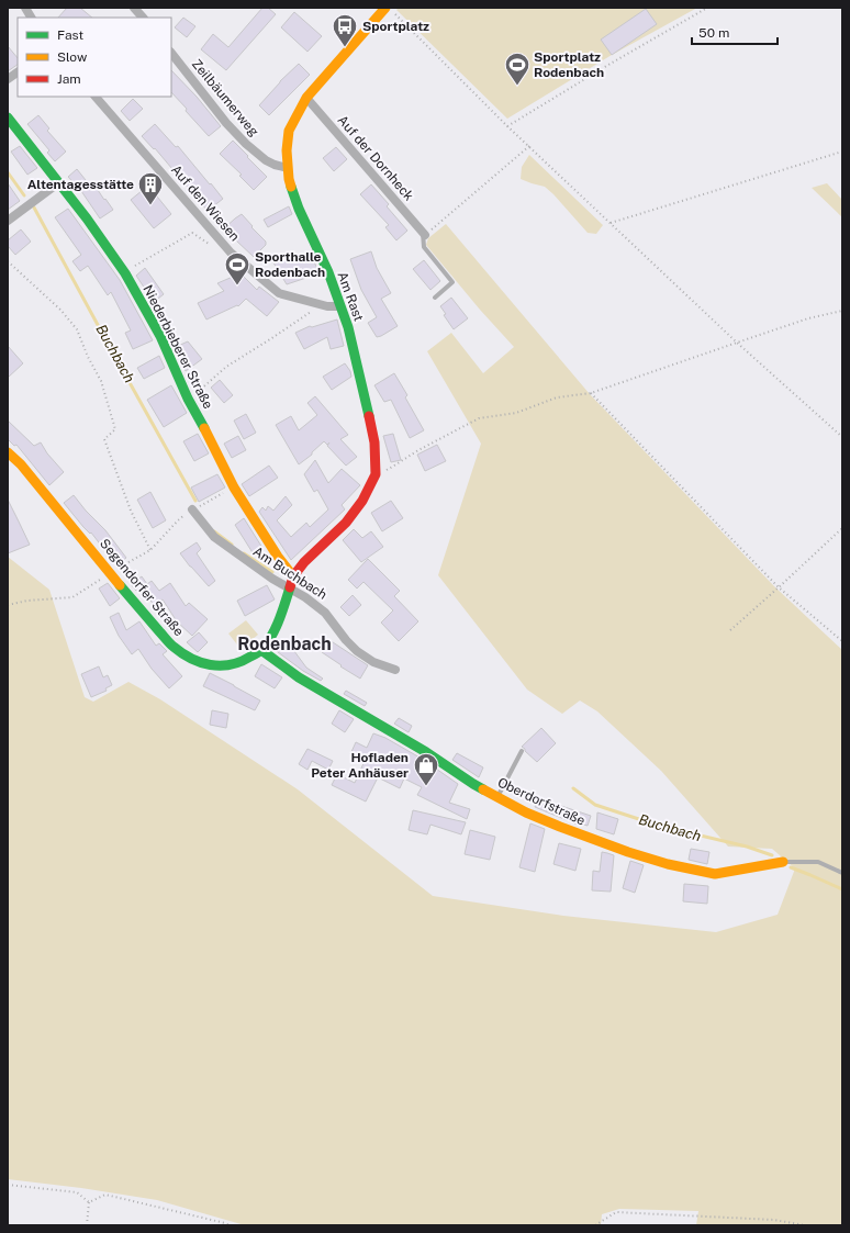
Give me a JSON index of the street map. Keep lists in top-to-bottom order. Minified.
{"streets":{"street":["Zeilbäumerweg","Auf der Dornheck","Auf den Wiesen","Am Rast","Niederbieberer Straße","Am Buchbach","Segendorfer Straße","Oberdorfstraße"]},"crossings":[["Zeilbäumerweg","Am Rast"],["Auf der Dornheck","Am Rast"],["Auf den Wiesen","Am Rast"],["Am Rast","Niederbieberer Straße"],["Am Rast","Segendorfer Straße"],["Niederbieberer Straße","Segendorfer Straße"],["Am Buchbach","Segendorfer Straße"],["Segendorfer Straße","Oberdorfstraße"]],"districts":["Rodenbach"],"water":["Buchbach"],"places":{"bus stop":["Sportplatz"],"sports":["Sportplatz Rodenbach","Sporthalle Rodenbach"],"building":["Altentagesstätte"],"shop":["Hofladen Peter Anhäuser"]},"legend":["Fast","Slow","Jam"],"scale_bar":"50 m"}
